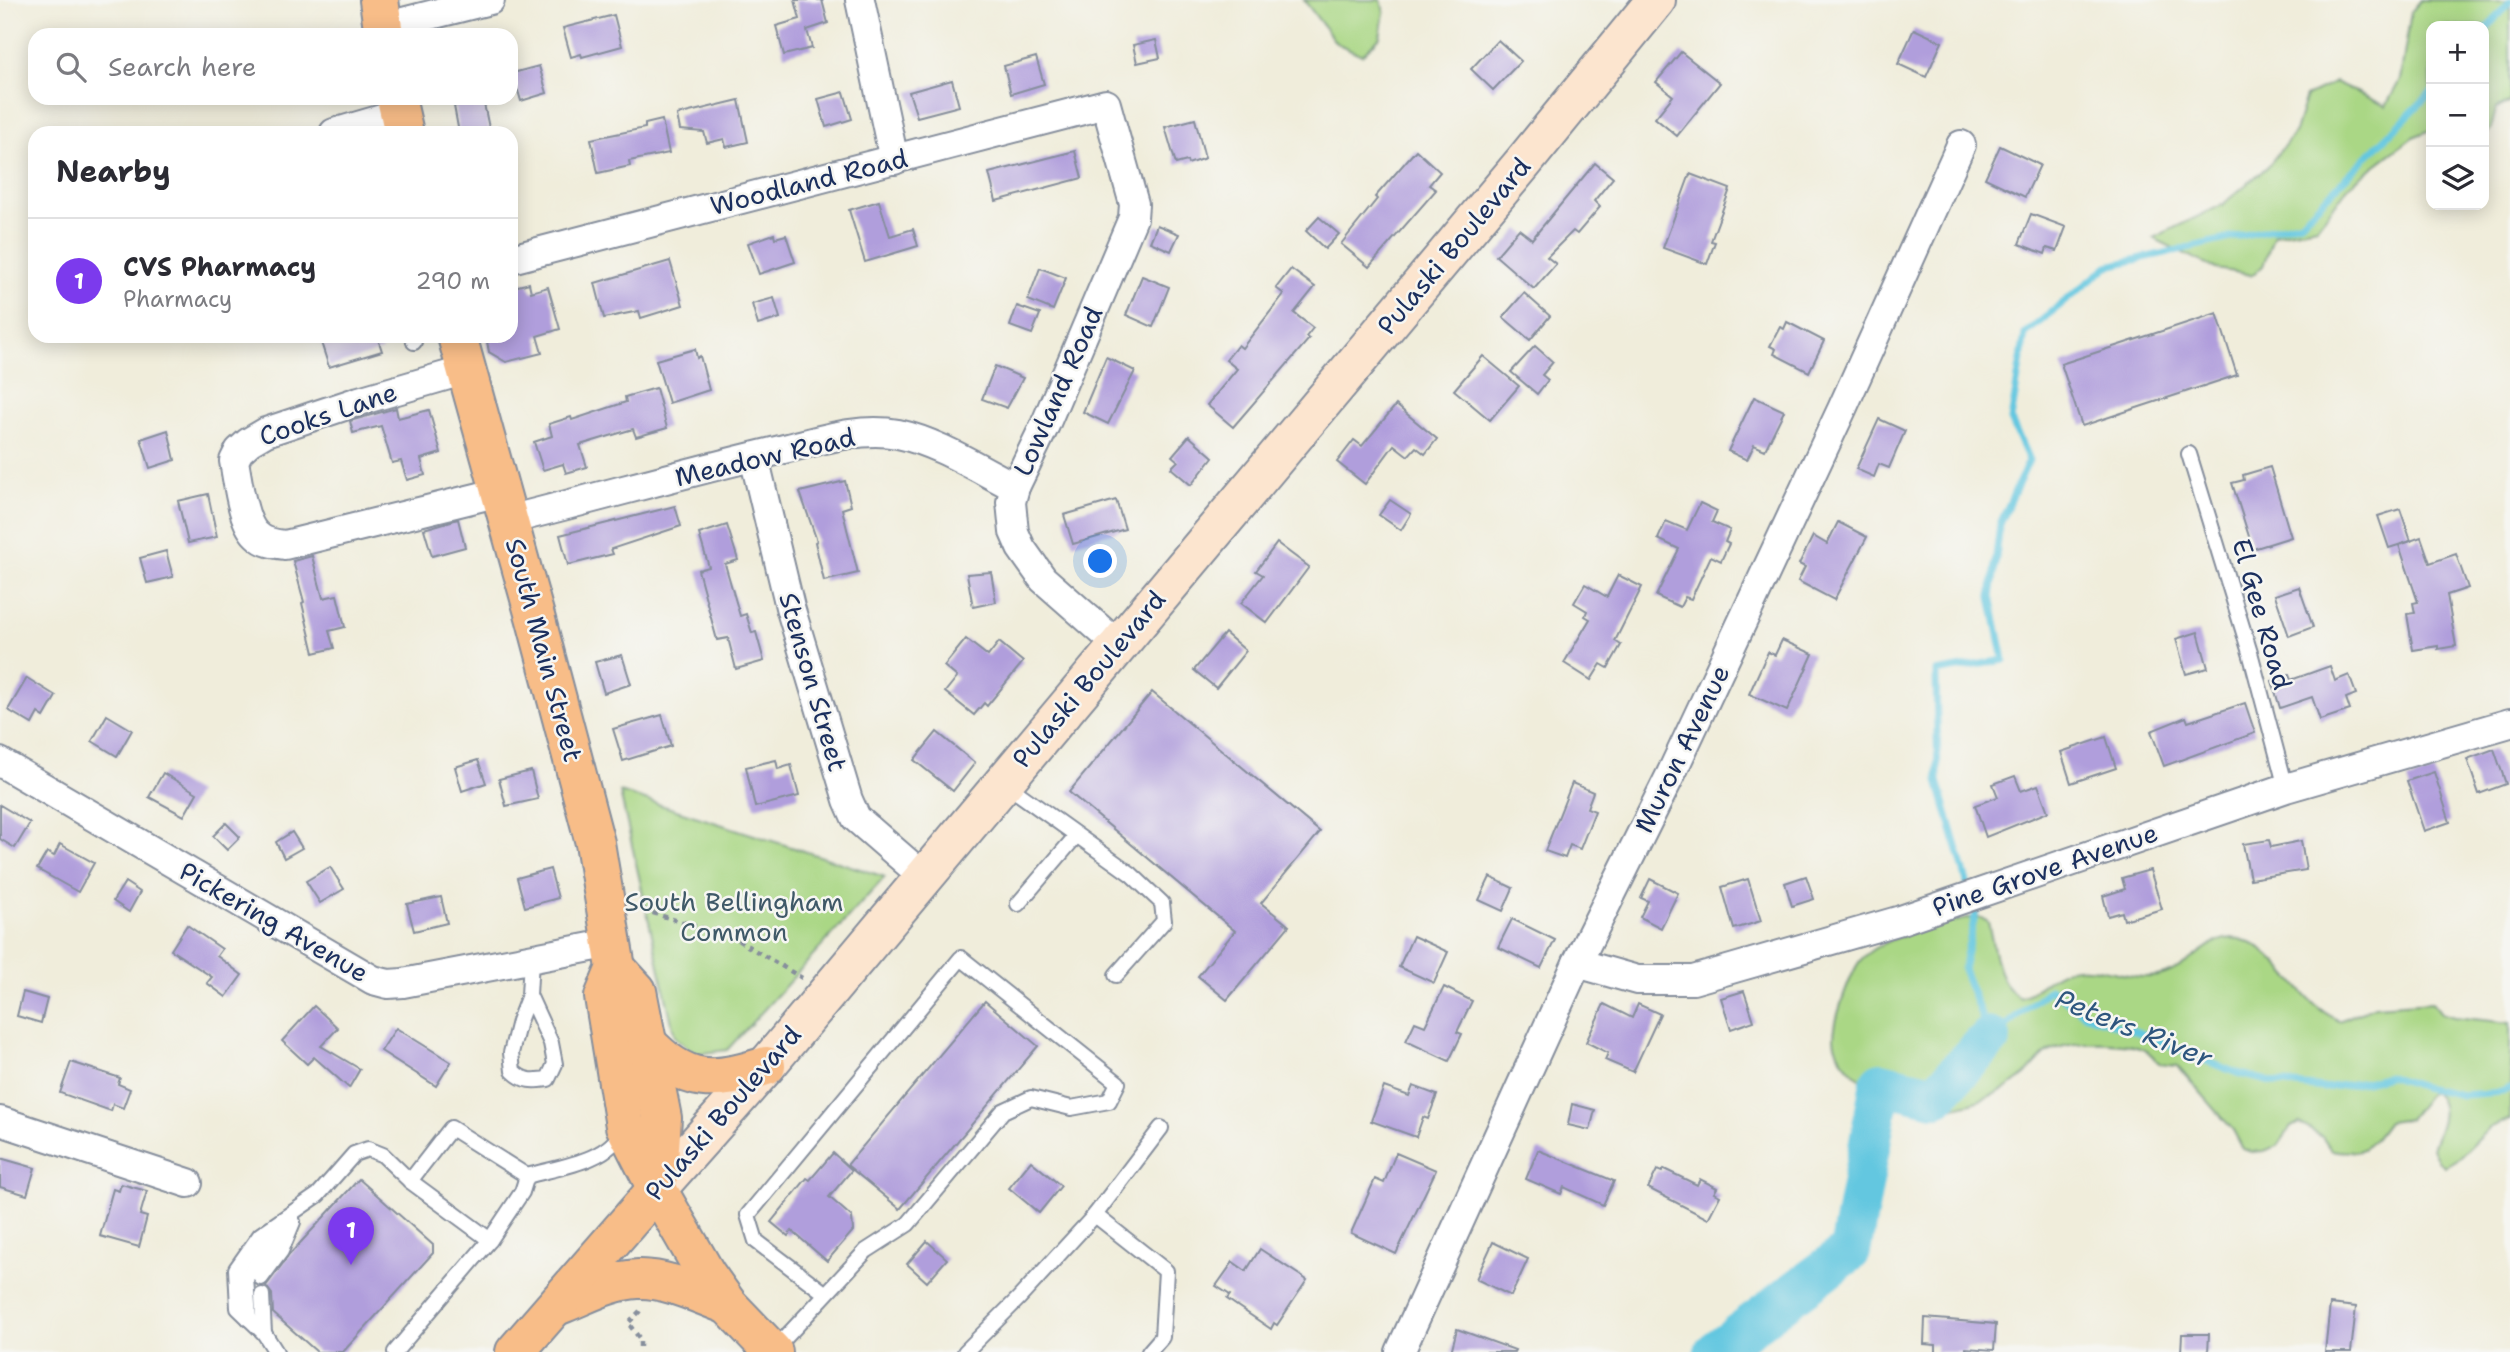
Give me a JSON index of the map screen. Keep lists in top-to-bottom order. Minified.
{"streets":{"main road":["Pulaski Boulevard","South Main Street"],"street":["Woodland Road","Lowland Road","Cooks Lane","Meadow Road","Stenson Street","Muron Avenue","Pine Grove Avenue","Pickering Avenue"],"lane":["El Gee Road"]},"crossings":[["Woodland Road","Lowland Road"],["Pulaski Boulevard","Lowland Road"],["Pulaski Boulevard","South Main Street"],["Pulaski Boulevard","Stenson Street"],["Lowland Road","Meadow Road"],["Cooks Lane","Meadow Road"],["Cooks Lane","South Main Street"],["Meadow Road","South Main Street"],["Meadow Road","Stenson Street"],["El Gee Road","Pine Grove Avenue"],["South Main Street","Pickering Avenue"],["Muron Avenue","Pine Grove Avenue"]],"water":["Peters River"],"parks":["South Bellingham Common"],"page":{"map_buttons":["+","−"],"search":"Search here","heading":"Nearby","list":[{"mark":"1","name":"CVS Pharmacy","note":"Pharmacy","value":"290 m"}],"pins":"1"}}
